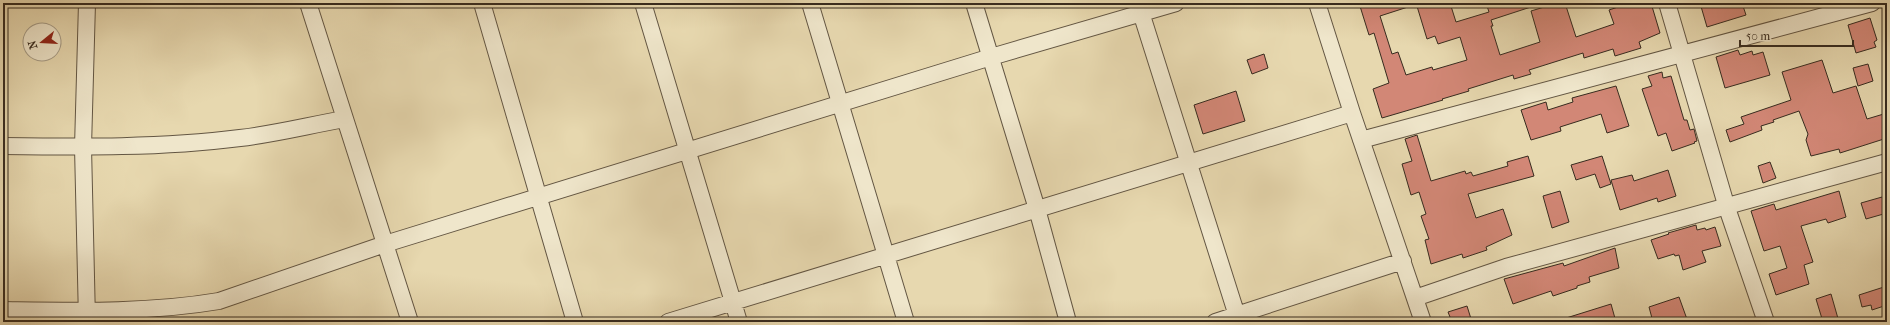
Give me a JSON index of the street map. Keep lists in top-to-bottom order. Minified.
{"scale_bar":"50 m","north":"left"}
